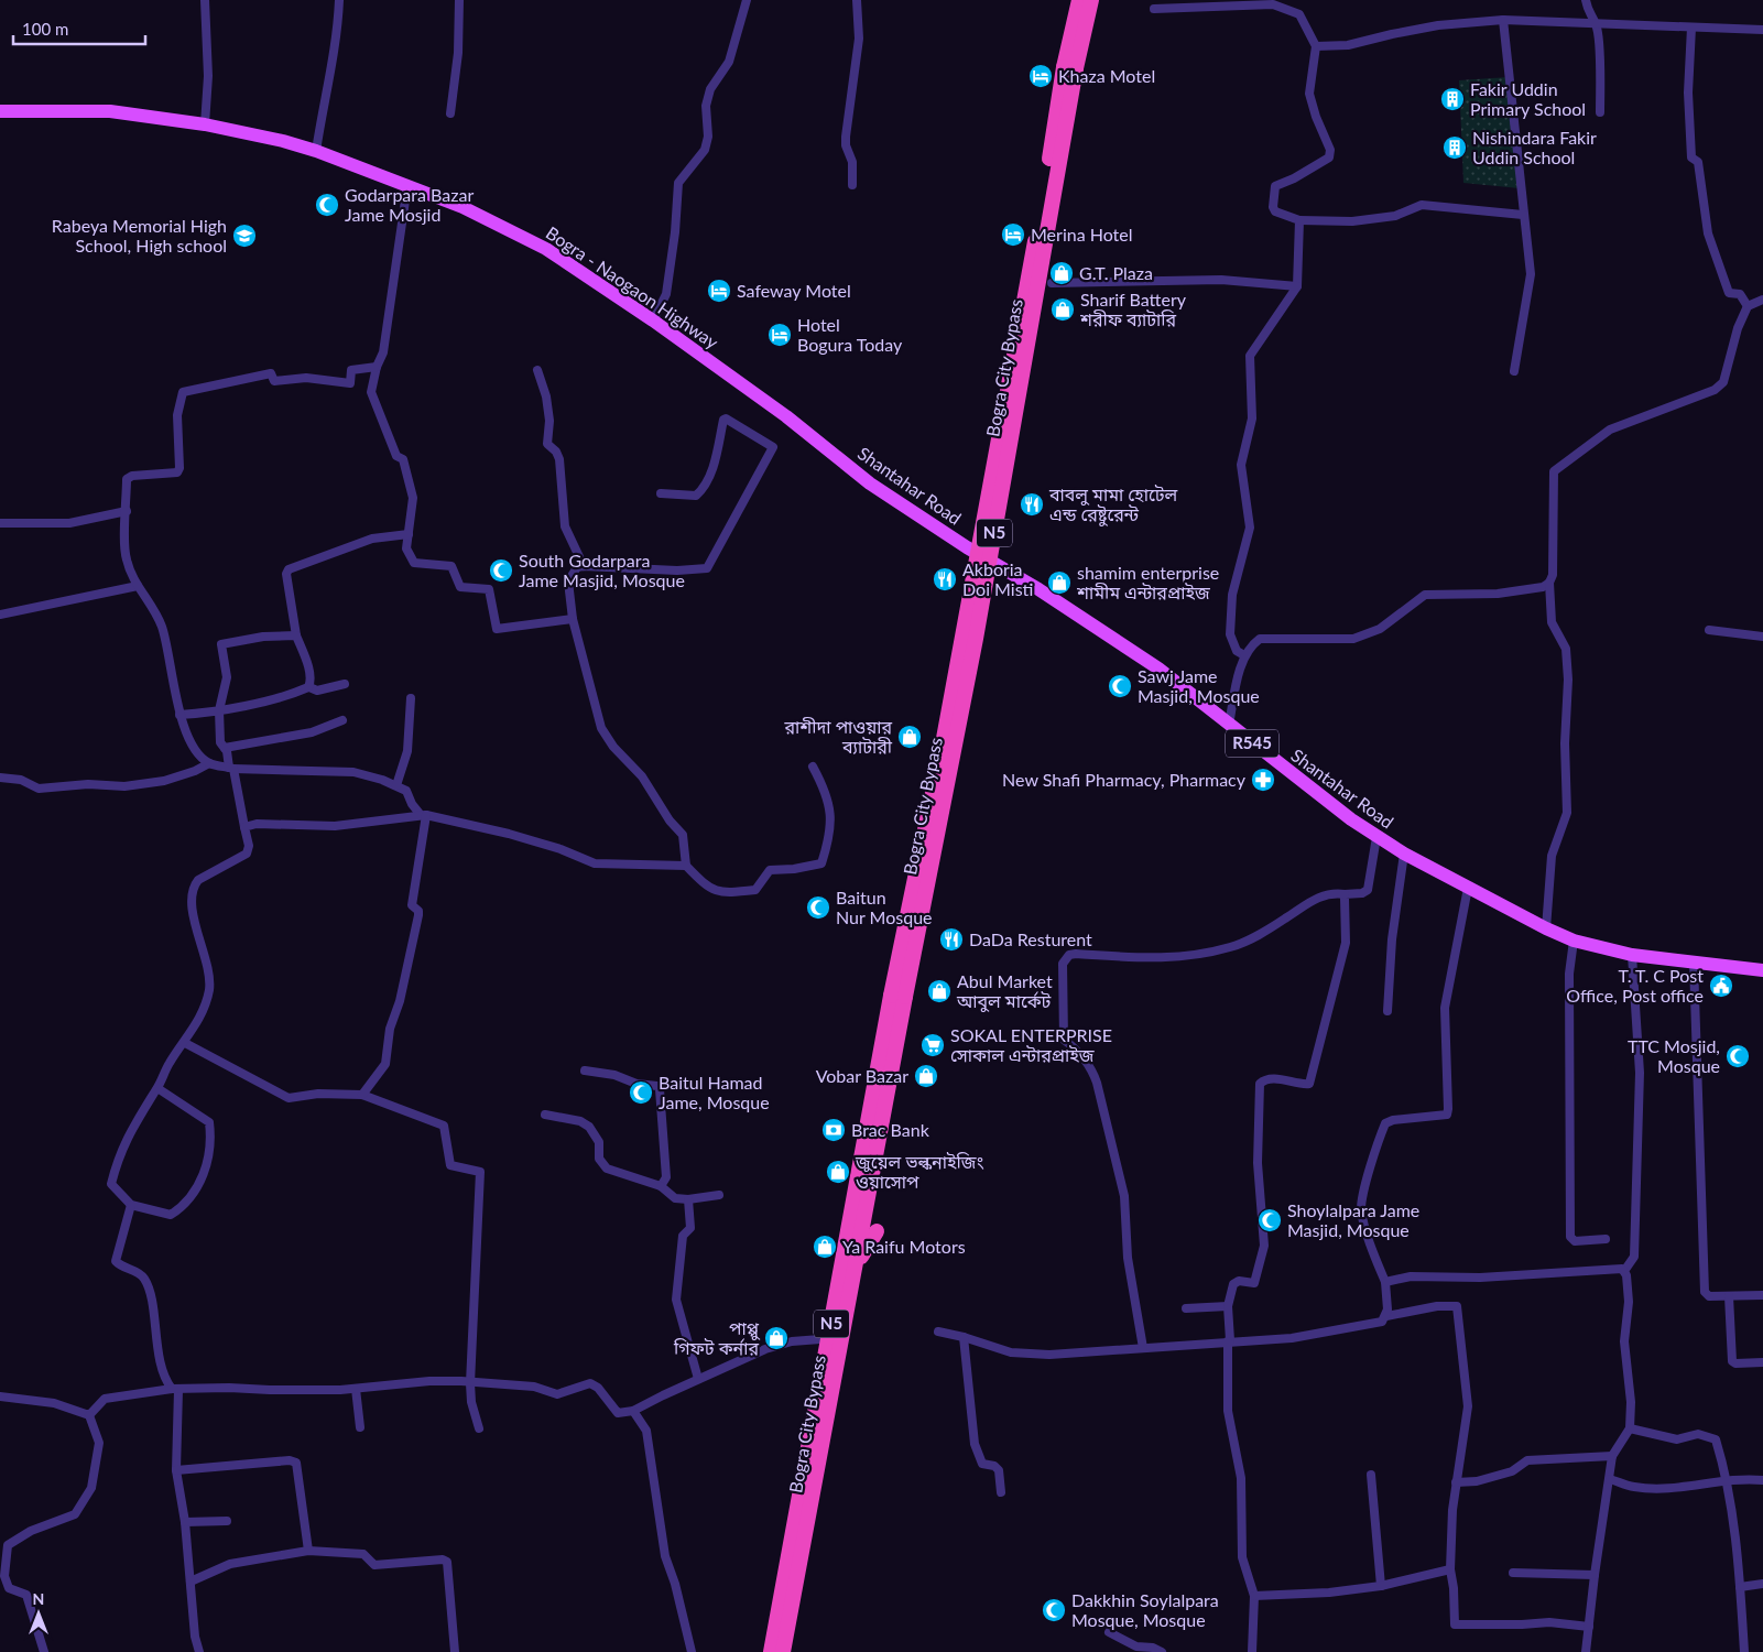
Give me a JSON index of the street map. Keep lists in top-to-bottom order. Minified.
{"streets":{"highway":["Bogra City Bypass","N5"],"main road":["Bogra - Naogaon Highway","Shantahar Road","R545"]},"crossings":[["Bogra - Naogaon Highway","Shantahar Road"]],"places":{"hotel":["Khaza Motel","Merina Hotel","Safeway Motel","Hotel Bogura Today"],"building":["Fakir Uddin Primary School","Nishindara Fakir Uddin School"],"mosque":["Godarpara Bazar Jame Mosjid","South Godarpara Jame Masjid, Mosque","Sawj Jame Masjid, Mosque","Baitun Nur Mosque","TTC Mosjid, Mosque","Baitul Hamad Jame, Mosque","Shoylalpara Jame Masjid, Mosque","Dakkhin Soylalpara Mosque, Mosque"],"school or university":["Rabeya Memorial High School, High school"],"shop":["G.T. Plaza","Sharif Battery শরীফ ব্যাটারি","shamim enterprise শামীম এন্টারপ্রাইজ","রাশীদা পাওয়ার ব্যাটারী","Abul Market আবুল মার্কেট","Vobar Bazar","জুয়েল ভল্কনাইজিং ওয়াসোপ","Ya Raifu Motors","পাপ্পু গিফট কর্নার"],"restaurant":["বাবলু মামা হোটেল এন্ড রেষ্টুরেন্ট","Akboria Doi Misti","DaDa Resturent"],"pharmacy":["New Shafi Pharmacy, Pharmacy"],"public building":["T. T. C Post Office, Post office"],"supermarket":["SOKAL ENTERPRISE সোকাল এন্টারপ্রাইজ"],"bank":["Brac Bank"]},"scale_bar":"100 m","north":"top"}
